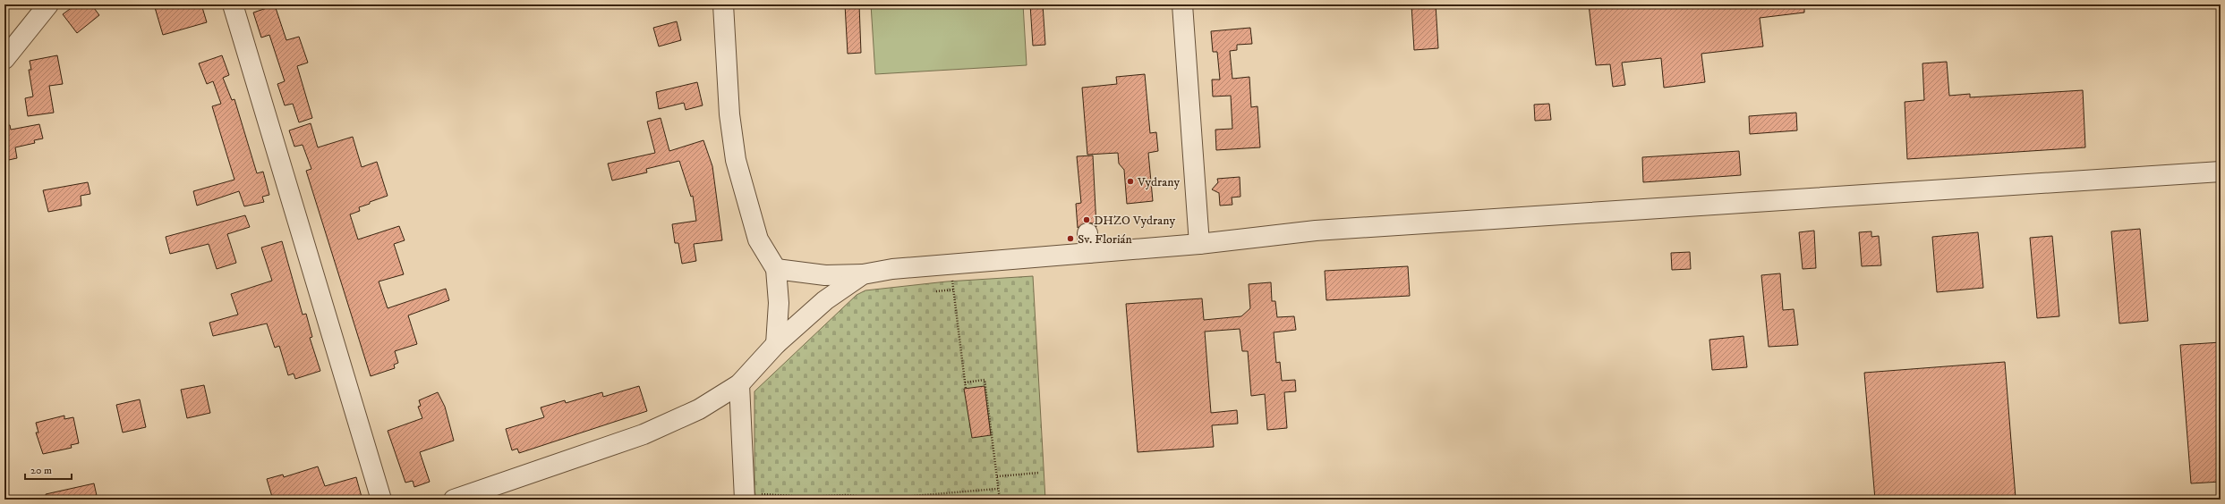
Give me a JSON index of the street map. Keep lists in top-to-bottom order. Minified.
{"places":["Vydrany","DHZO Vydrany","Sv. Florián"],"scale_bar":"20 m"}
